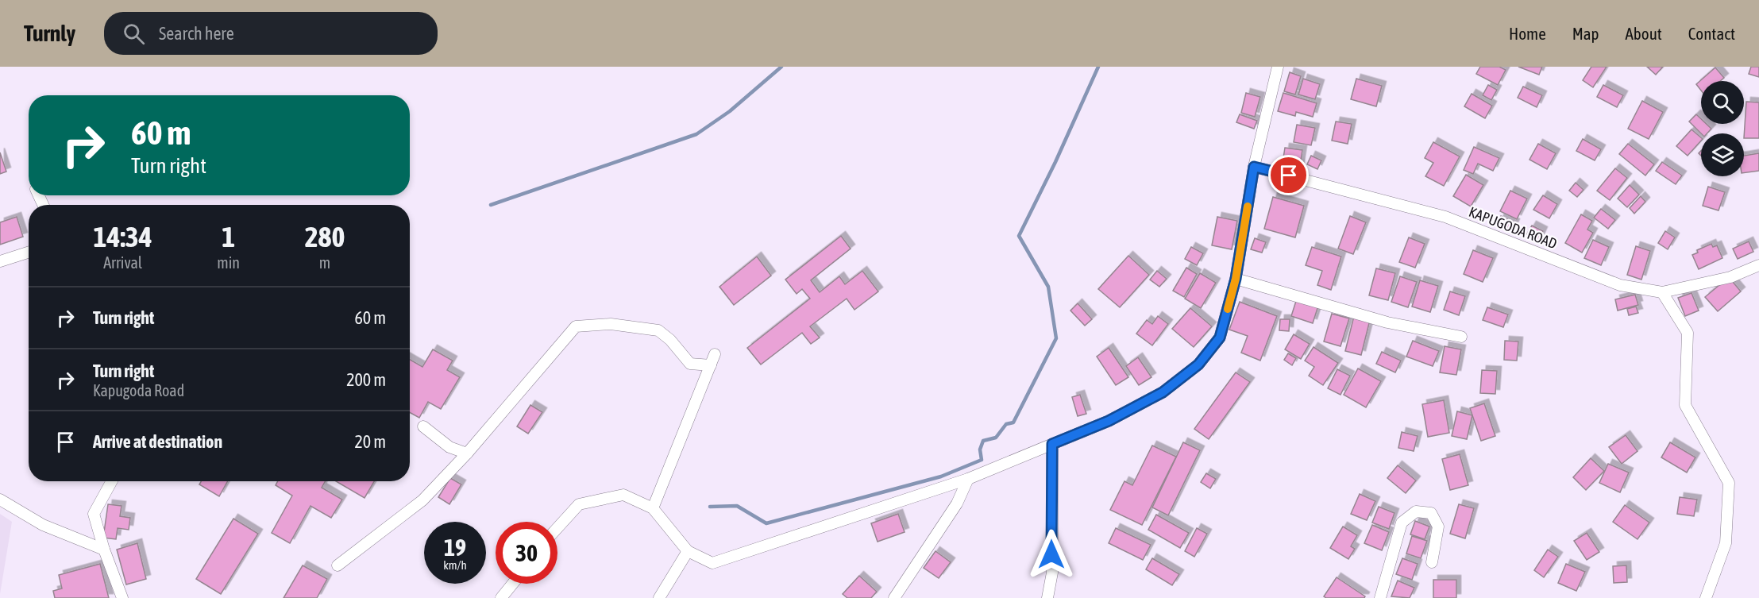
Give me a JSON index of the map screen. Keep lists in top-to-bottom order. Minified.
{"streets":{"street":["KAPUGODA ROAD"]},"page":{"header":"Turnly","search":"Search here","nav":["Home","Map","About","Contact"],"turn":["60 m","Turn right"],"eta":["14:34","Arrival","1","min","280","m"],"list":[{"name":"Turn right","value":"60 m"},{"name":"Turn right","note":"Kapugoda Road","value":"200 m"},{"name":"Arrive at destination","value":"20 m"}],"speed":"19 km/h","limit":"30"}}
